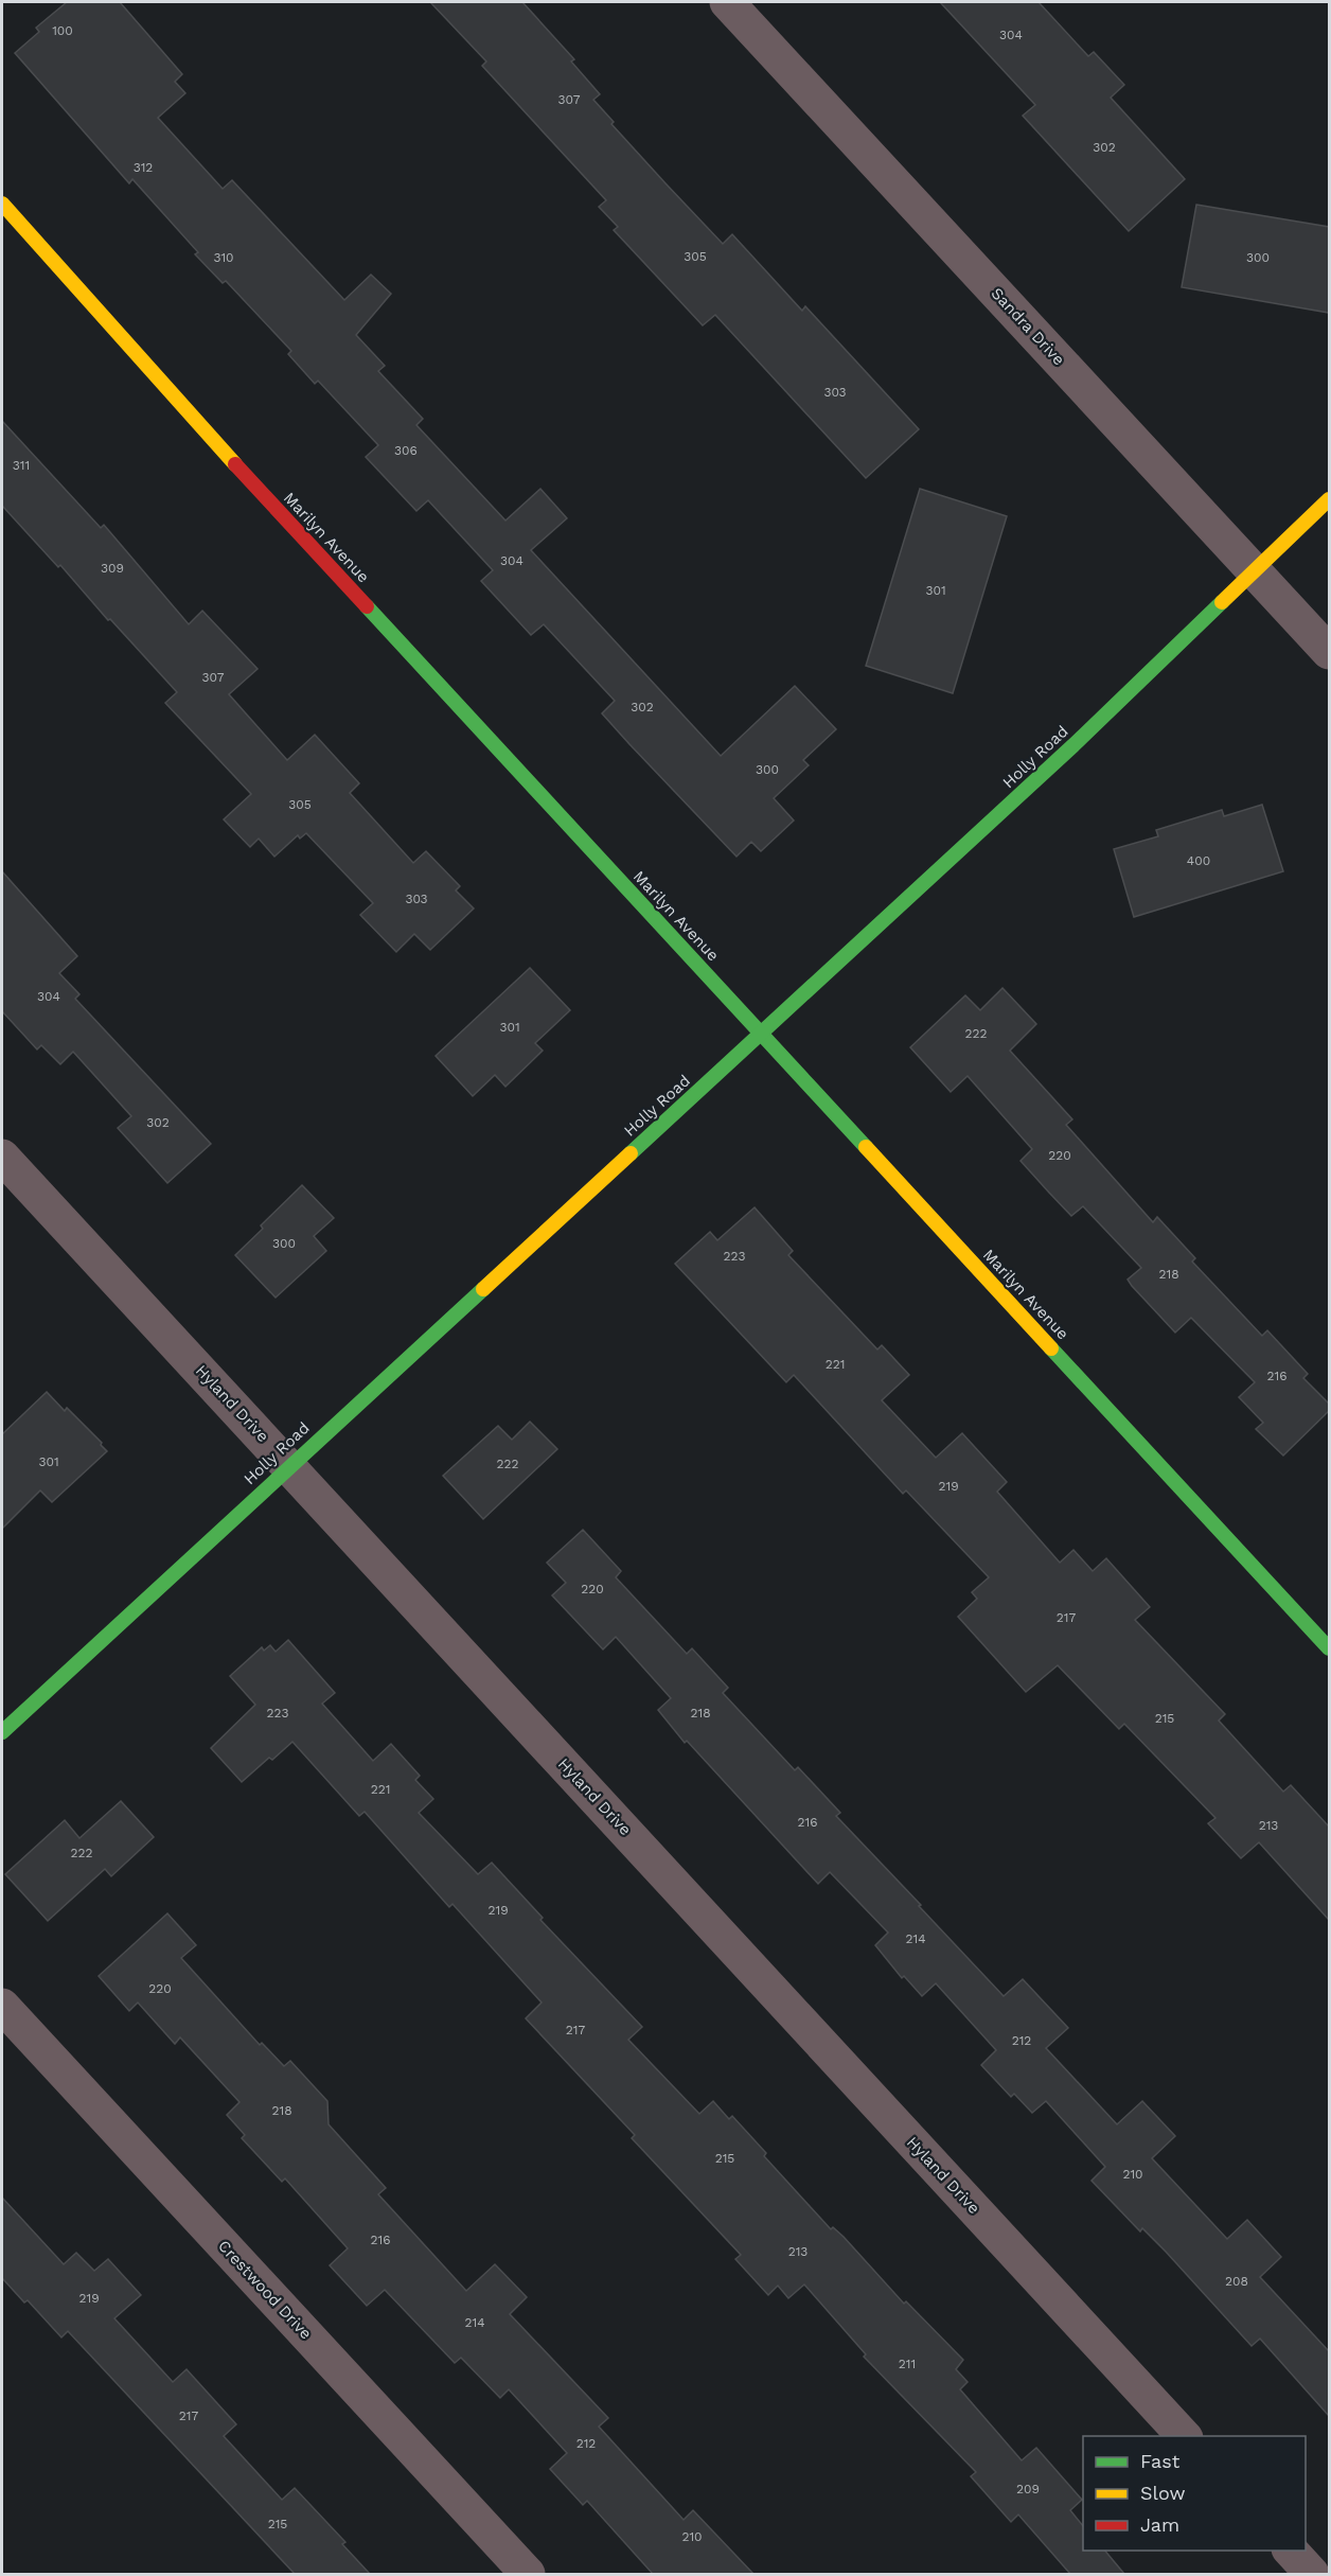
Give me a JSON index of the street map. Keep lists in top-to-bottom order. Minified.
{"streets":{"street":["Sandra Drive","Marilyn Avenue","Holly Road","Hyland Drive","Crestwood Drive"]},"crossings":[["Sandra Drive","Holly Road"],["Marilyn Avenue","Holly Road"],["Holly Road","Hyland Drive"]],"house_numbers":["100","304","307","302","312","305","310","300","303","306","311","304","309","301","307","302","300","305","400","303","304","301","222","302","220","300","223","218","221","216","301","222","219","220","217","223","218","215","221","216","213","222","219","214","220","217","212","218","215","210","216","213","208","219","214","211","217","212","209","215","210"],"legend":["Fast","Slow","Jam"]}
